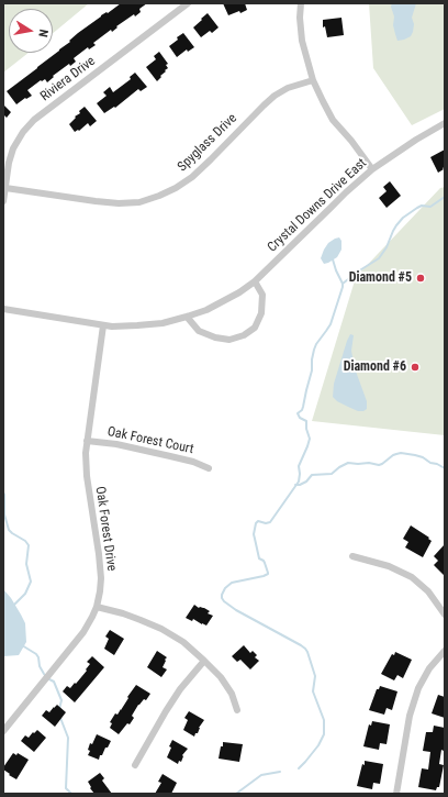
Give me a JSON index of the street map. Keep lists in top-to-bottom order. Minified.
{"streets":{"street":["Riviera Drive","Spyglass Drive","Crystal Downs Drive East","Oak Forest Court","Oak Forest Drive"]},"crossings":[["Riviera Drive","Spyglass Drive"],["Crystal Downs Drive East","Oak Forest Drive"],["Oak Forest Court","Oak Forest Drive"]],"places":["Diamond #5","Diamond #6"],"north":"right"}
